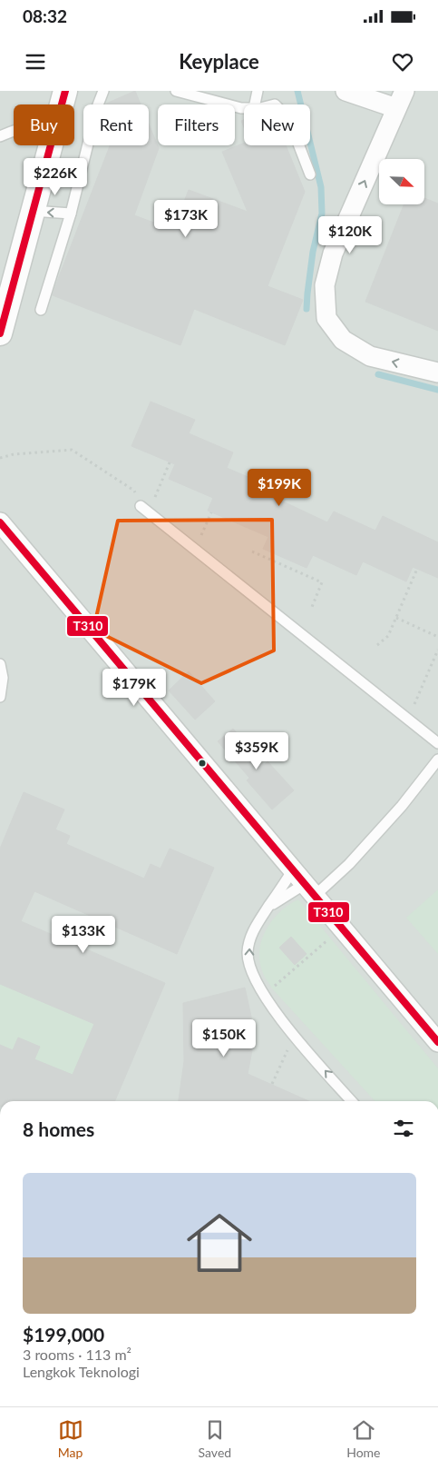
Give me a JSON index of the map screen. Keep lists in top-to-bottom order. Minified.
{"lines":["transit line T310"],"north":"bottom right","page":{"status":"08:32","header":"Keyplace","chip":["Buy","Rent","Filters","New"],"price":["$226K","$173K","$120K","$199K","$179K","$359K","$133K","$150K"],"heading":"8 homes","list":[{"name":"$199,000","note":"3 rooms · 113 m² · Lengkok Teknologi"}],"tabs":["Map","Saved","Home"]}}
